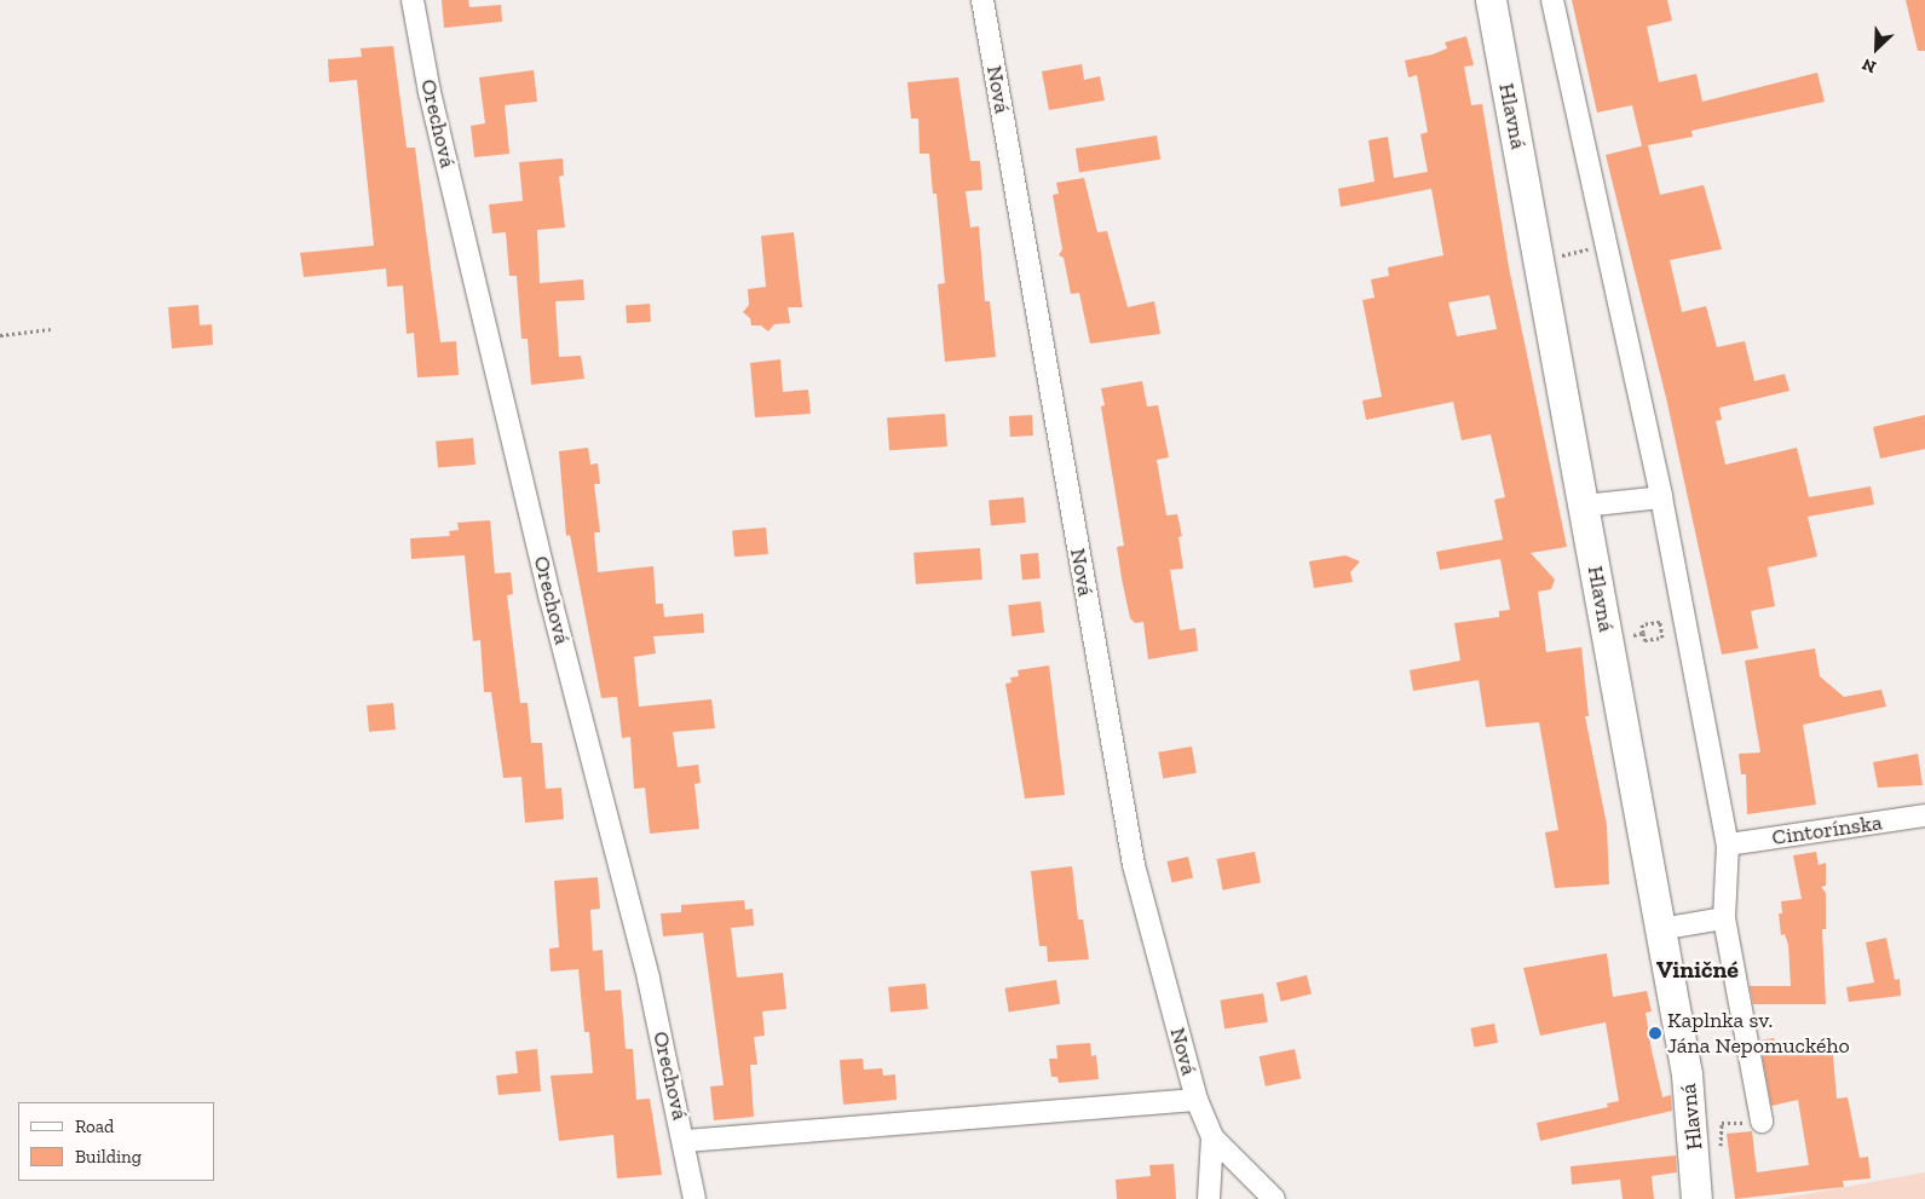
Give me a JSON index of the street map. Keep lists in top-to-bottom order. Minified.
{"streets":{"main road":["Hlavná"],"street":["Nová","Orechová","Cintorínska"]},"districts":["Viničné"],"places":["Kaplnka sv. Jána Nepomuckého"],"legend":["Road","Building"],"north":"bottom left"}
